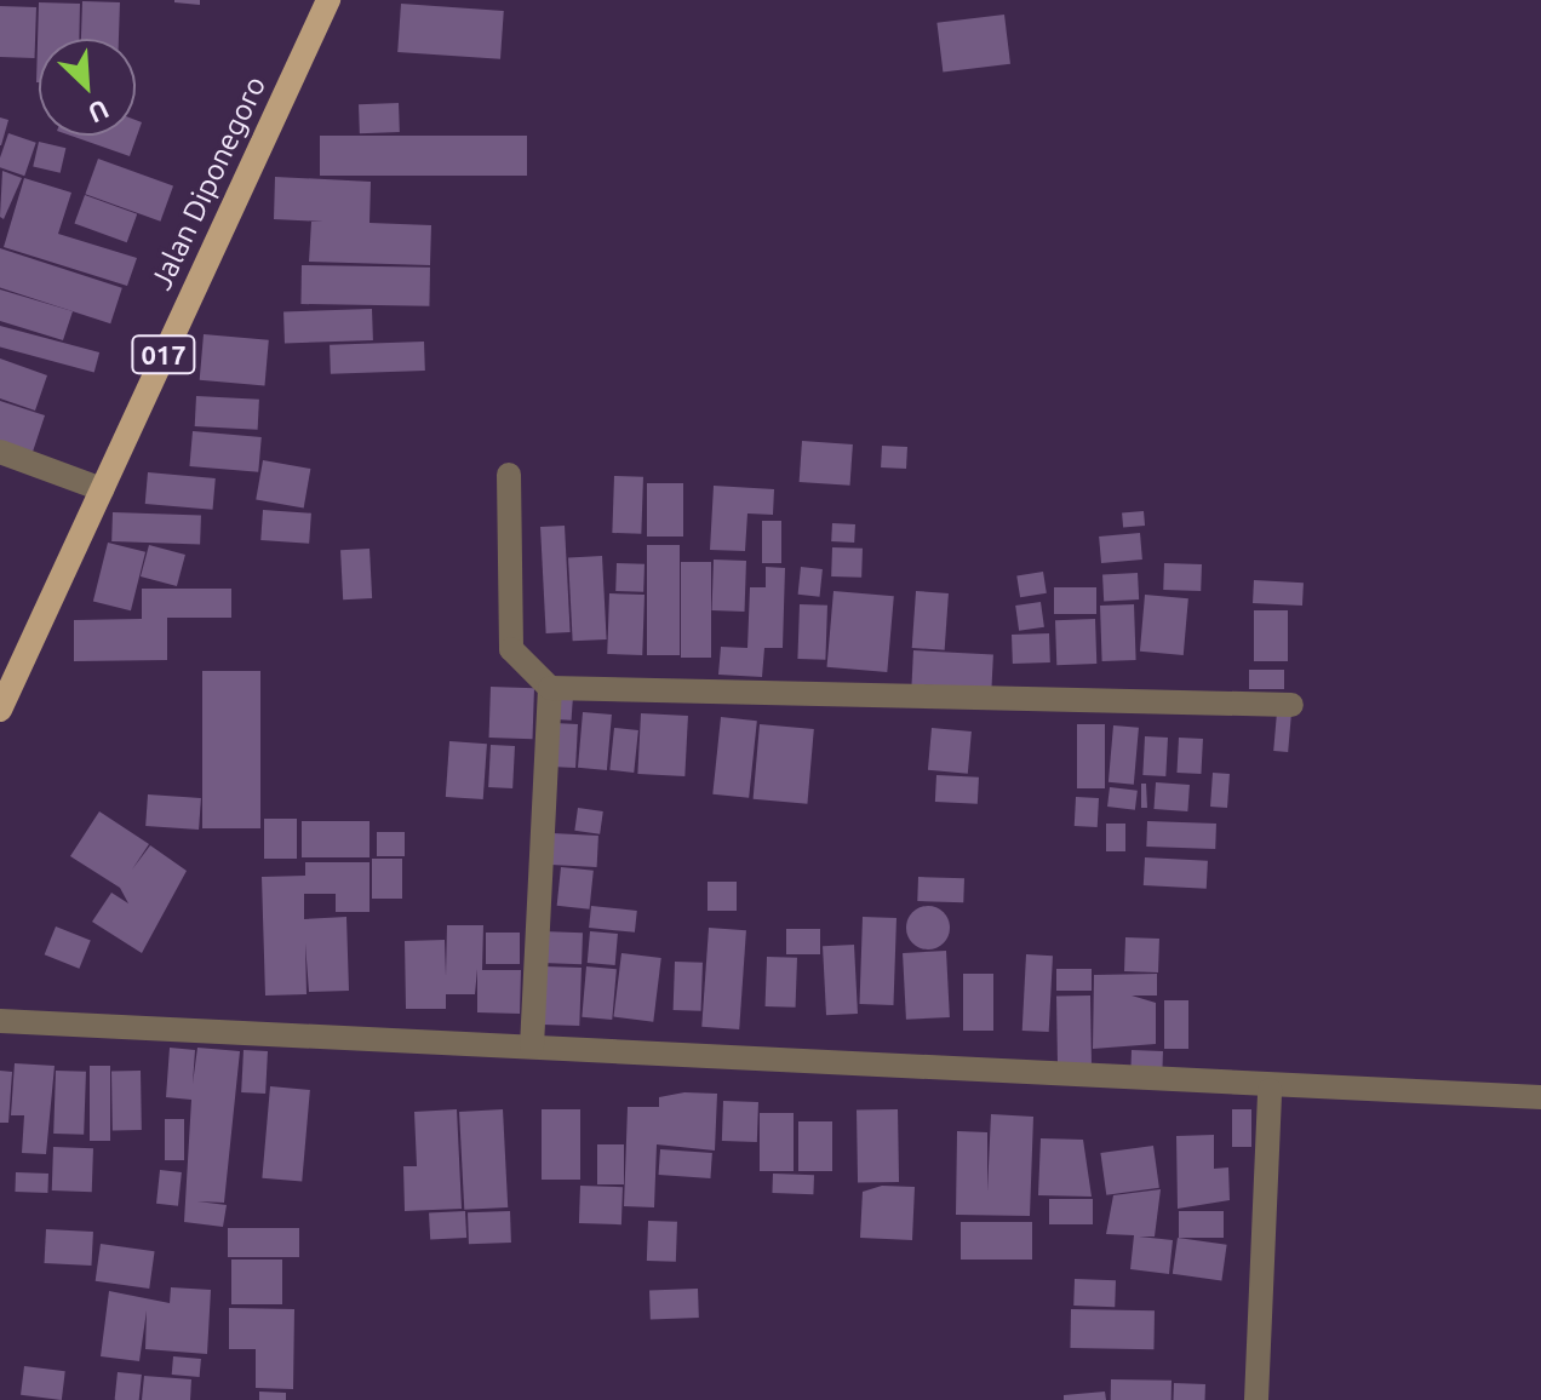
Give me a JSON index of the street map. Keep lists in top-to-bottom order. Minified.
{"streets":{"main road":["Jalan Diponegoro","017"]},"north":"bottom right"}
